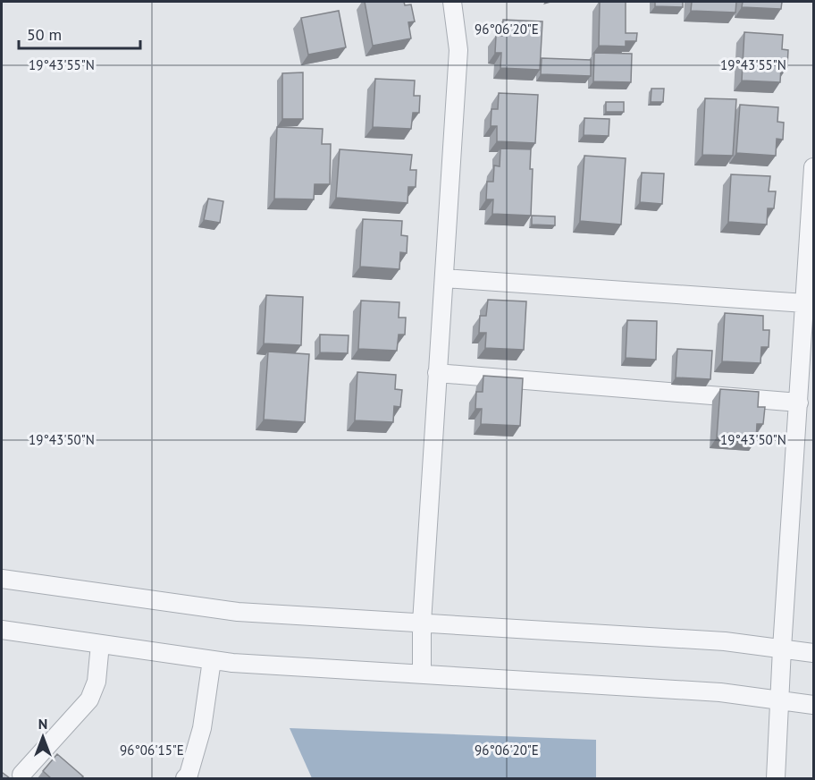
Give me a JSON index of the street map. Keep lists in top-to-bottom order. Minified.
{"scale_bar":"50 m","north":"top","coordinates":["96°06'20\"E","19°43'55\"N","19°43'50\"N","96°06'15\"E"]}
